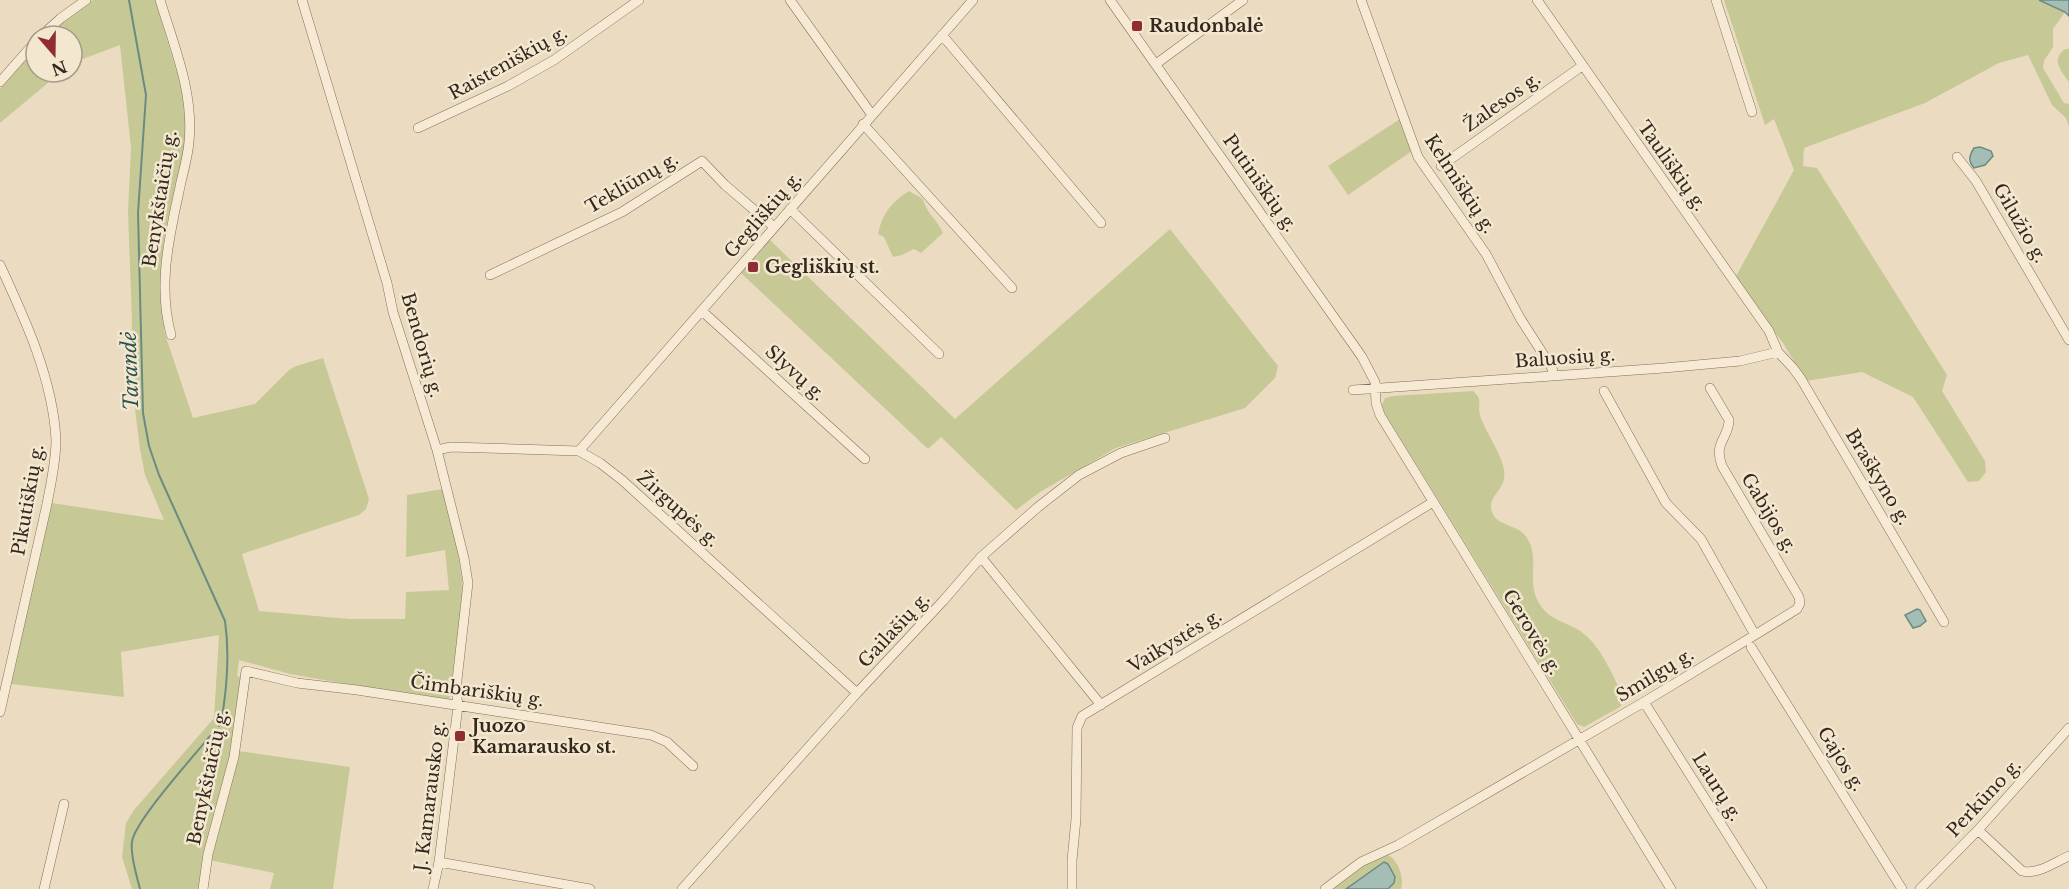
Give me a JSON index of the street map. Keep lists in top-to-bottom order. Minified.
{"streets":{"street":["Raisteniškių g.","Žalesos g.","Tauliškių g.","Tekliūnų g.","Putiniškių g.","Kelmiškių g.","Benykštaičių g.","Gegliškių g.","Gilužio g.","Bendorių g.","Baluosių g.","Slyvų g.","Braškyno g.","Pikutiškių g.","Žirgupės g.","Gabijos g.","Gailašių g.","Gerovės g.","Vaikystės g.","Smilgų g.","Čimbariškių g.","Gajos g.","Laurų g.","J. Kamarausko g.","Perkūno g."]},"crossings":[["Žalesos g.","Tauliškių g."],["Tauliškių g.","Baluosių g."],["Tauliškių g.","Braškyno g."],["Tekliūnų g.","Gegliškių g."],["Putiniškių g.","Baluosių g."],["Putiniškių g.","Gerovės g."],["Kelmiškių g.","Baluosių g."],["Benykštaičių g.","Čimbariškių g."],["Gegliškių g.","Slyvų g."],["Gegliškių g.","Žirgupės g."],["Bendorių g.","Žirgupės g."],["Bendorių g.","Čimbariškių g."],["Bendorių g.","J. Kamarausko g."],["Baluosių g.","Braškyno g."],["Baluosių g.","Gerovės g."],["Žirgupės g.","Gailašių g."],["Gabijos g.","Smilgų g."],["Gerovės g.","Vaikystės g."],["Gerovės g.","Smilgų g."],["Smilgų g.","Laurų g."],["Čimbariškių g.","J. Kamarausko g."]],"water":["Tarandė"],"places":{"transit":["Raudonbalė","Gegliškių st.","Juozo Kamarausko st."]},"north":"bottom"}
